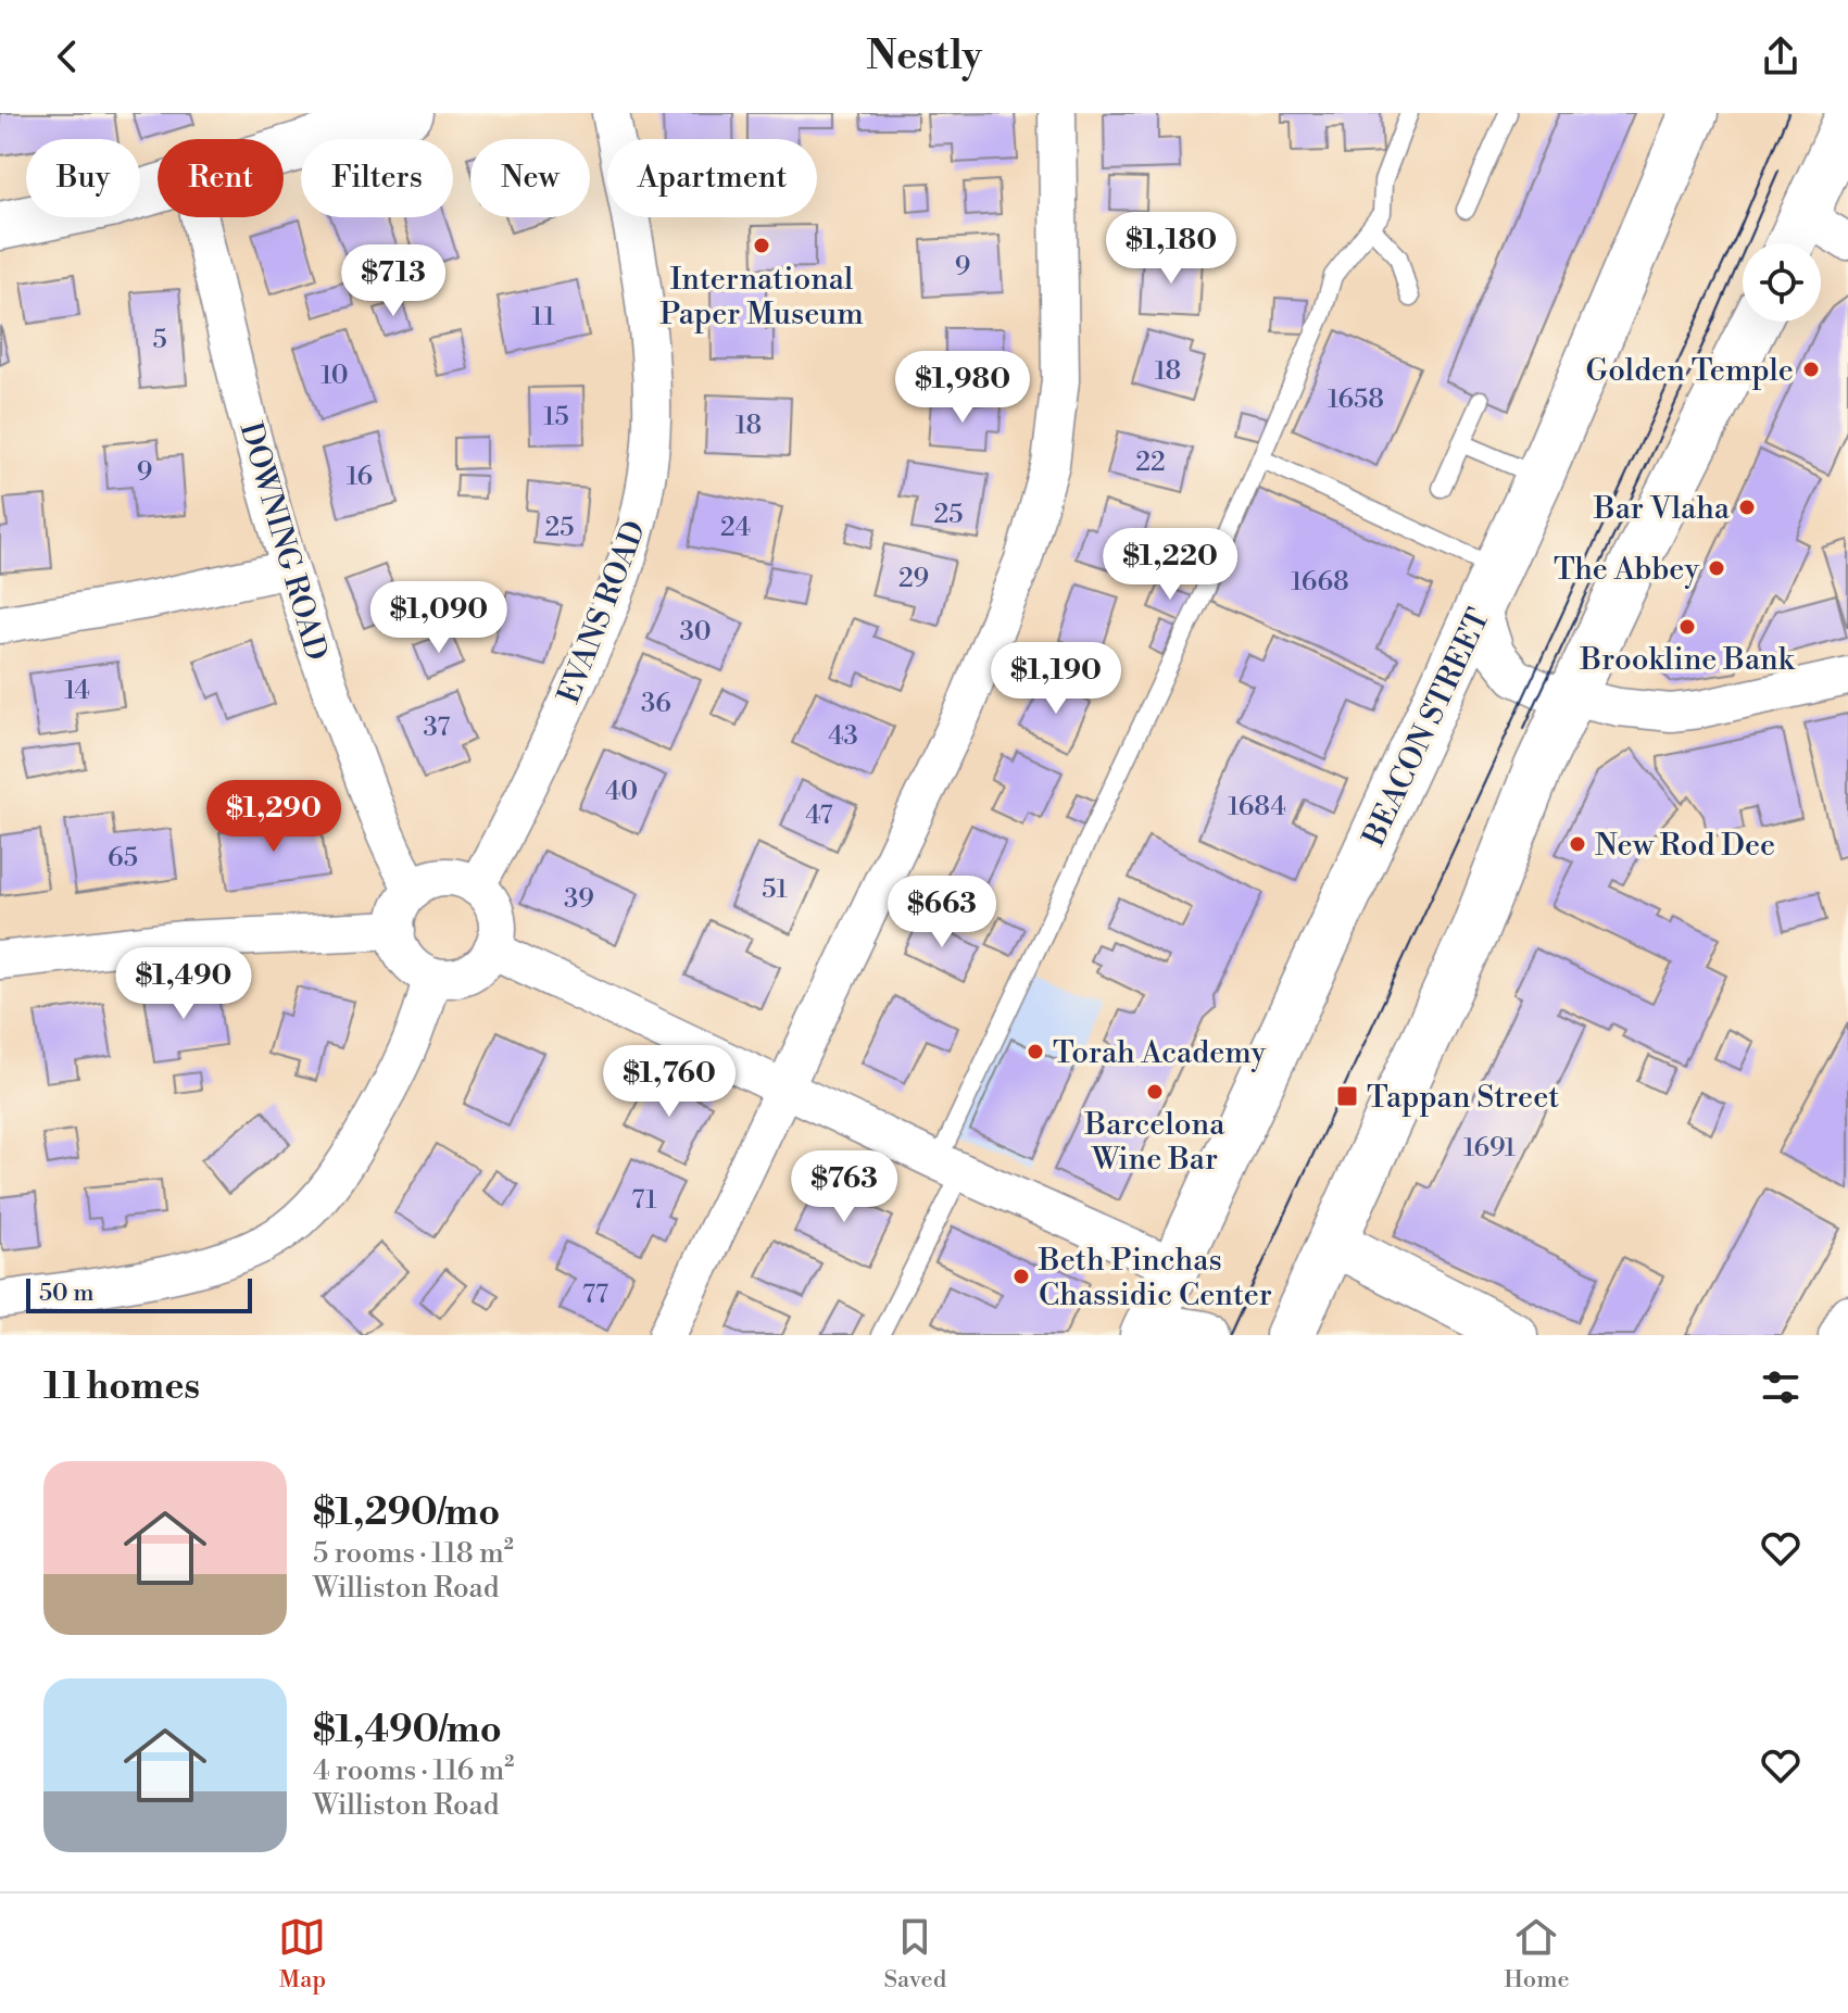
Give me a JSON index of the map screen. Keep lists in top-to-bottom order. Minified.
{"streets":{"main road":["BEACON STREET"],"street":["DOWNING ROAD","EVANS ROAD"]},"crossings":[["DOWNING ROAD","EVANS ROAD"]],"places":{"other":["International Paper Museum","Golden Temple","Bar Vlaha","The Abbey","Brookline Bank","New Rod Dee","Torah Academy","Barcelona Wine Bar","Beth Pinchas Chassidic Center"],"transit":["Tappan Street"]},"house_numbers":["9","11","5","18","10","1658","15","18","22","9","16","25","25","24","29","1668","30","14","36","37","43","40","1684","47","65","51","39","1691","71","77"],"scale_bar":"50 m","page":{"header":"Nestly","chip":["Buy","Rent","Filters","New","Apartment"],"price":["$1,180","$713","$1,980","$1,220","$1,090","$1,190","$1,290","$663","$1,490","$1,760","$763"],"scale":"50 m","heading":"11 homes","list":[{"name":"$1,290/mo","note":"5 rooms · 118 m² · Williston Road"},{"name":"$1,490/mo","note":"4 rooms · 116 m² · Williston Road"}],"tabs":["Map","Saved","Home"]}}
